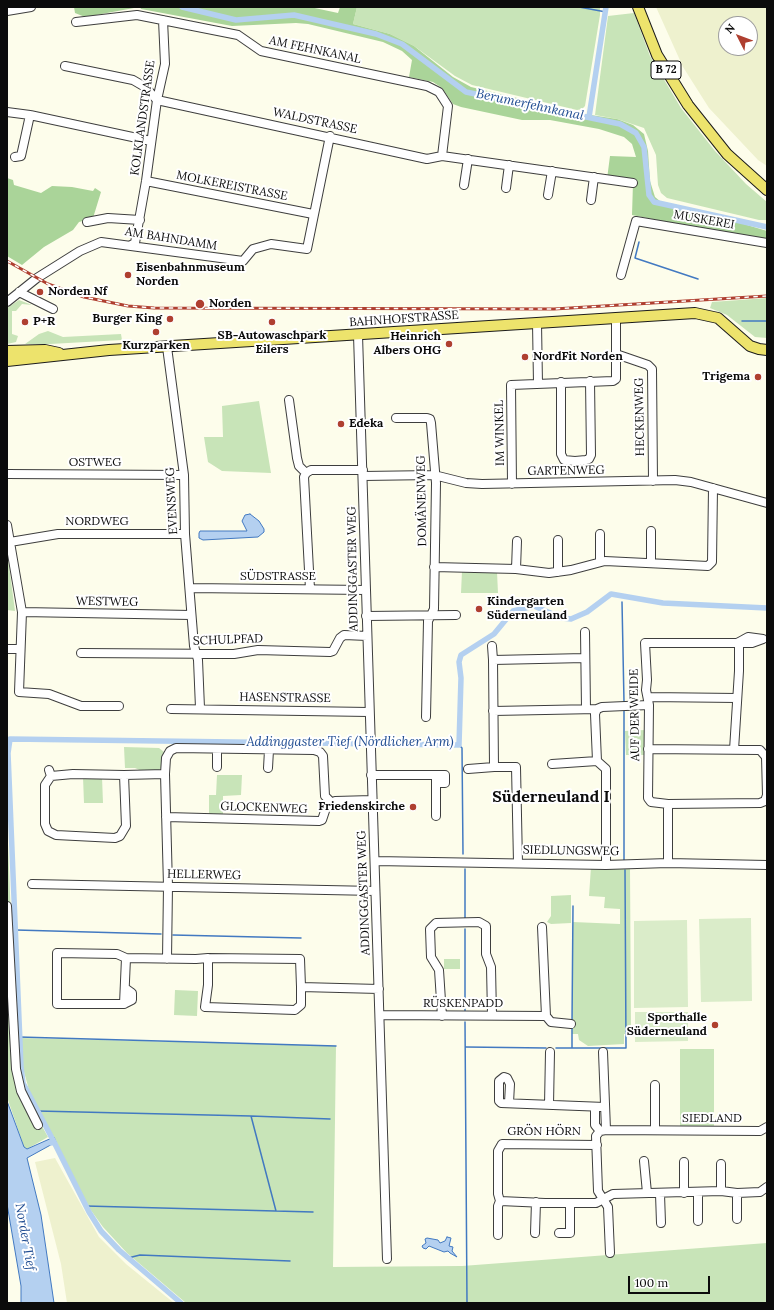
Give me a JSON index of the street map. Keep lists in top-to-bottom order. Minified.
{"streets":{"main road":["B 72","BAHNHOFSTRASSE"],"street":["AM FEHNKANAL","KOLKLANDSTRASSE","WALDSTRASSE","MOLKEREISTRASSE","MUSKEREI","AM BAHNDAMM","HECKENWEG","IM WINKEL","OSTWEG","GARTENWEG","EVENSWEG","DOMÄNENWEG","NORDWEG","ADDINGGASTER WEG","SÜDSTRASSE","WESTWEG","SCHULPFAD","HASENSTRASSE","AUF DER WEIDE","GLOCKENWEG","SIEDLUNGSWEG","HELLERWEG","RÜSKENPADD","SIEDLAND","GRÖN HÖRN"]},"crossings":[["AM FEHNKANAL","KOLKLANDSTRASSE"],["AM FEHNKANAL","WALDSTRASSE"],["KOLKLANDSTRASSE","WALDSTRASSE"],["KOLKLANDSTRASSE","MOLKEREISTRASSE"],["KOLKLANDSTRASSE","AM BAHNDAMM"],["MOLKEREISTRASSE","AM BAHNDAMM"],["BAHNHOFSTRASSE","EVENSWEG"],["BAHNHOFSTRASSE","ADDINGGASTER WEG"],["HECKENWEG","GARTENWEG"],["IM WINKEL","GARTENWEG"],["OSTWEG","EVENSWEG"],["GARTENWEG","DOMÄNENWEG"],["GARTENWEG","ADDINGGASTER WEG"],["EVENSWEG","NORDWEG"],["EVENSWEG","SÜDSTRASSE"],["EVENSWEG","WESTWEG"],["EVENSWEG","SCHULPFAD"],["ADDINGGASTER WEG","SÜDSTRASSE"],["ADDINGGASTER WEG","SCHULPFAD"],["ADDINGGASTER WEG","HASENSTRASSE"],["ADDINGGASTER WEG","SIEDLUNGSWEG"],["ADDINGGASTER WEG","HELLERWEG"],["ADDINGGASTER WEG","RÜSKENPADD"]],"districts":["Süderneuland I"],"water":["Berumerfehnkanal","Addinggaster Tief (Nördlicher Arm)","Norder Tief"],"places":["Eisenbahnmuseum Norden","Norden Nf","Norden","Burger King","P+R","SB-Autowaschpark Eilers","Kurzparken","Heinrich Albers OHG","NordFit Norden","Trigema","Edeka","Kindergarten Süderneuland","Friedenskirche","Sporthalle Süderneuland"],"scale_bar":"100 m","north":"top left"}
